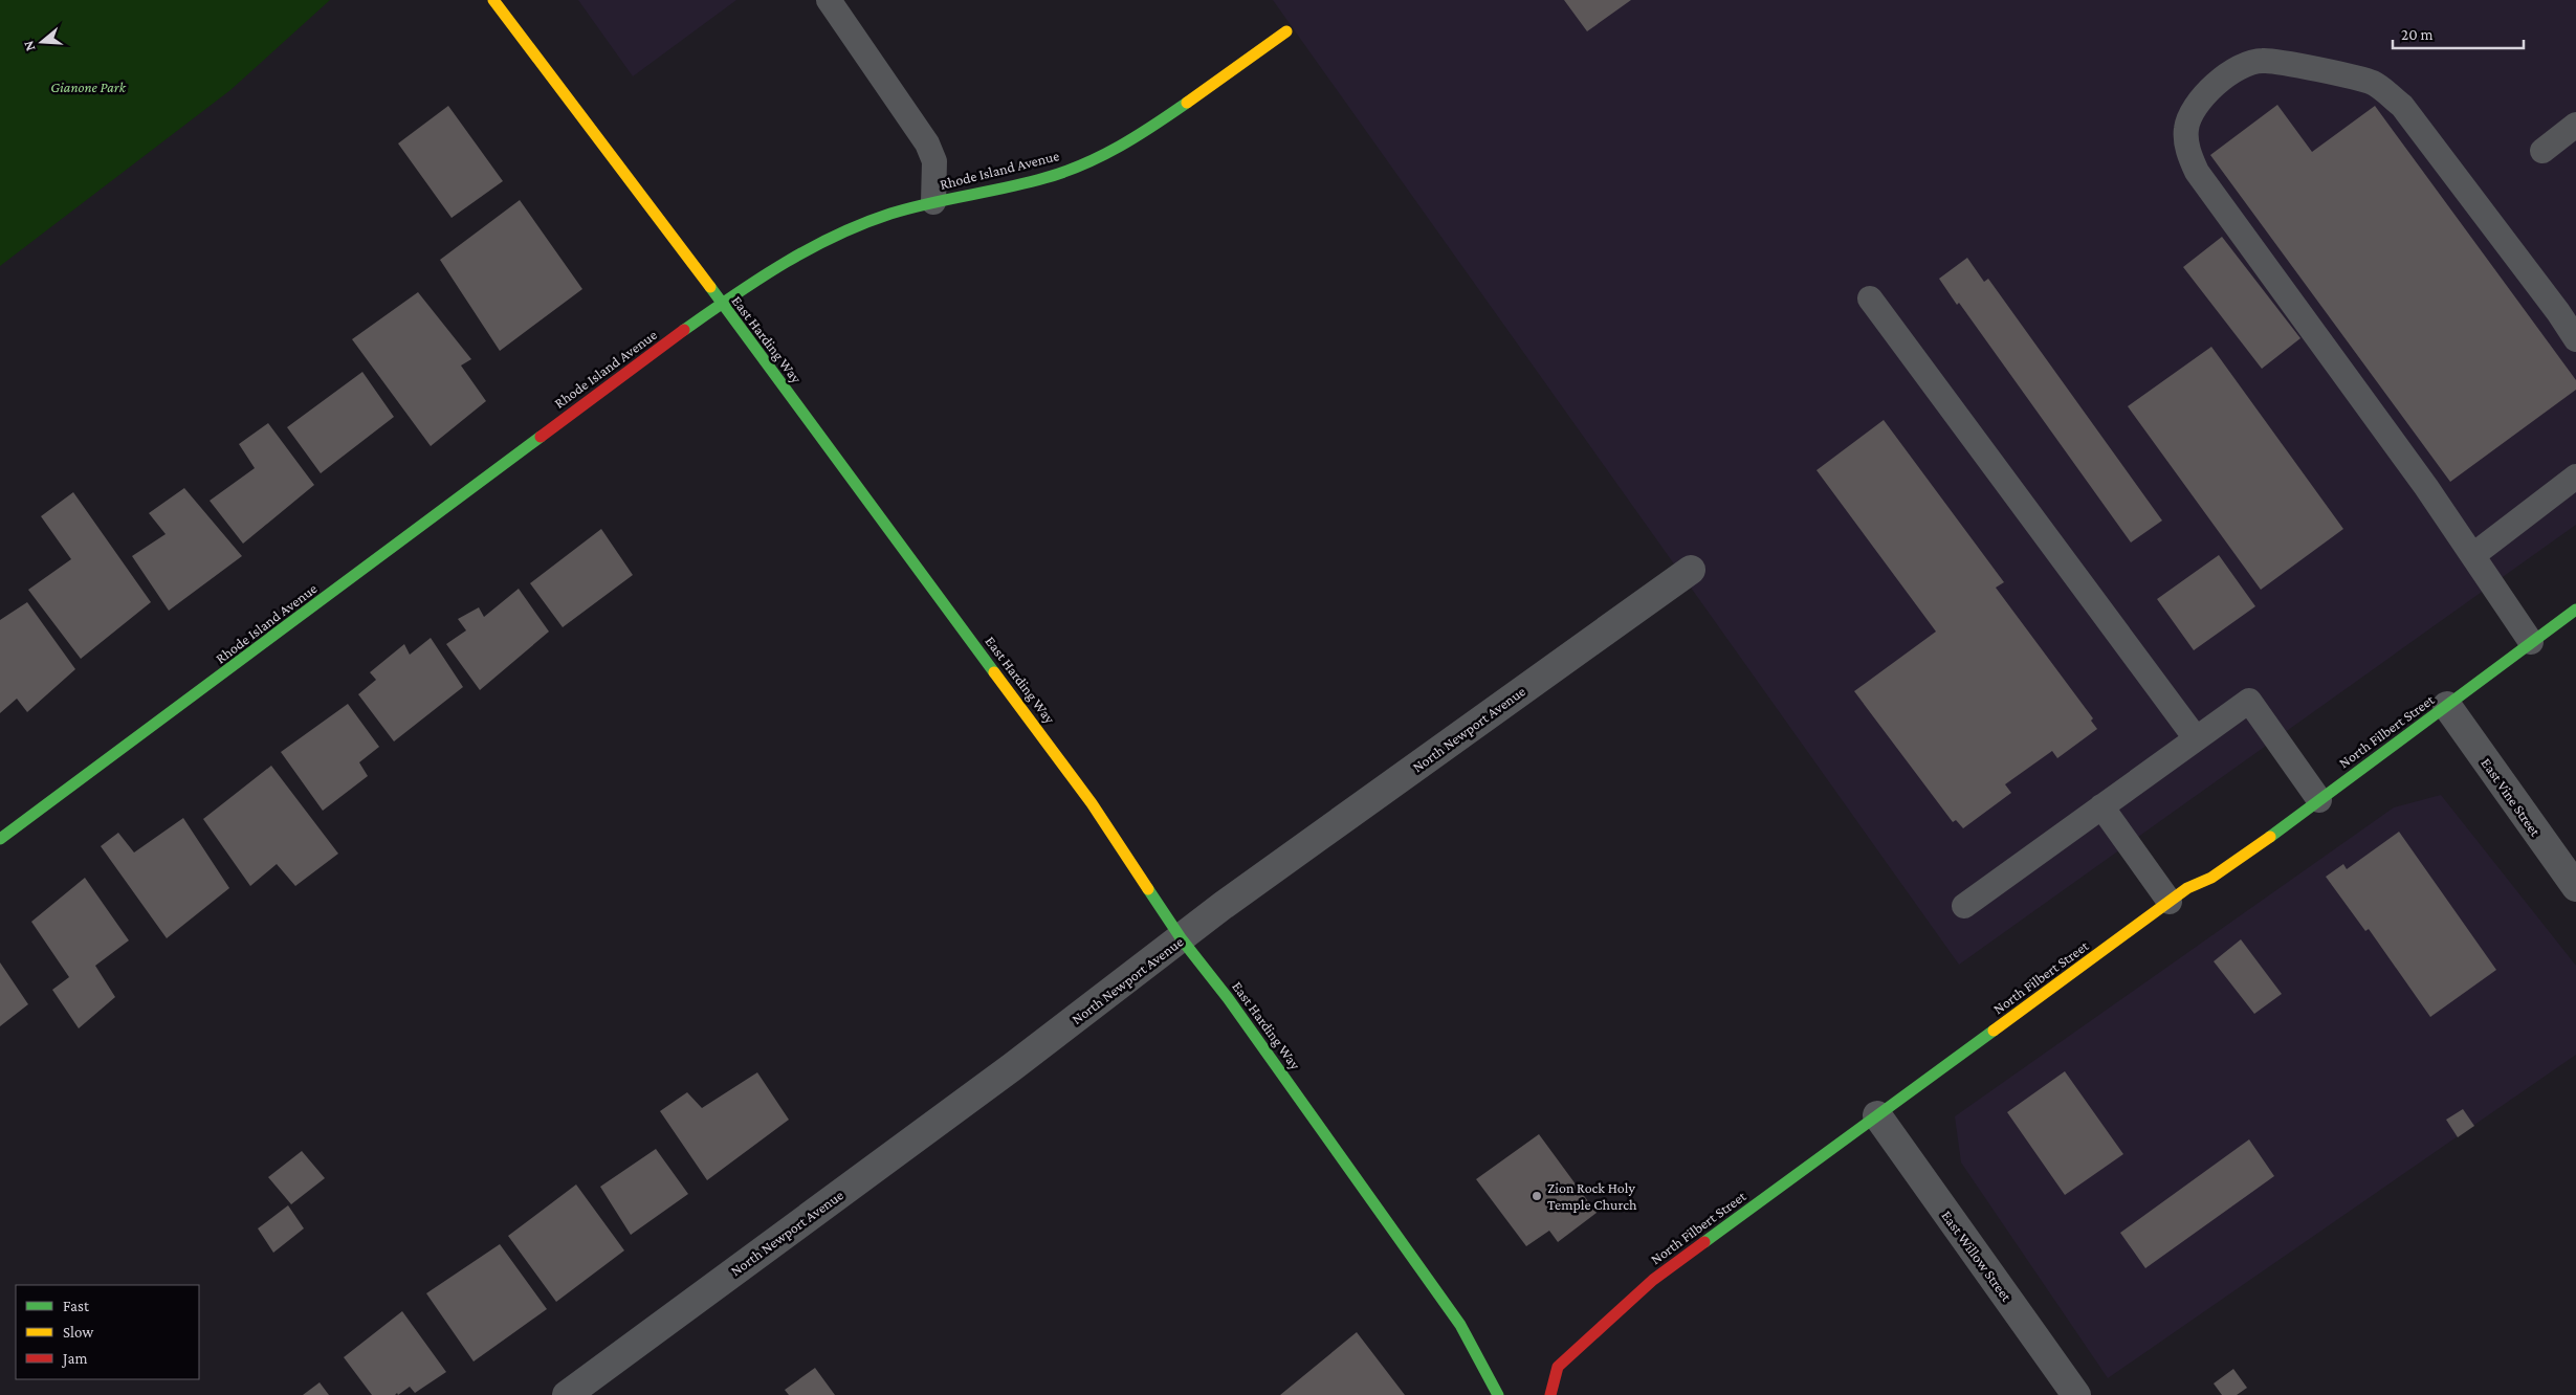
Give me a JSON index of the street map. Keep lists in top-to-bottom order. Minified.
{"streets":{"street":["Rhode Island Avenue","East Harding Way","North Newport Avenue","North Filbert Street","East Vine Street","East Willow Street"]},"crossings":[["Rhode Island Avenue","East Harding Way"],["East Harding Way","North Newport Avenue"],["North Filbert Street","East Vine Street"],["North Filbert Street","East Willow Street"]],"parks":["Gianone Park"],"places":["Zion Rock Holy Temple Church"],"legend":["Fast","Slow","Jam"],"scale_bar":"20 m","north":"left"}
